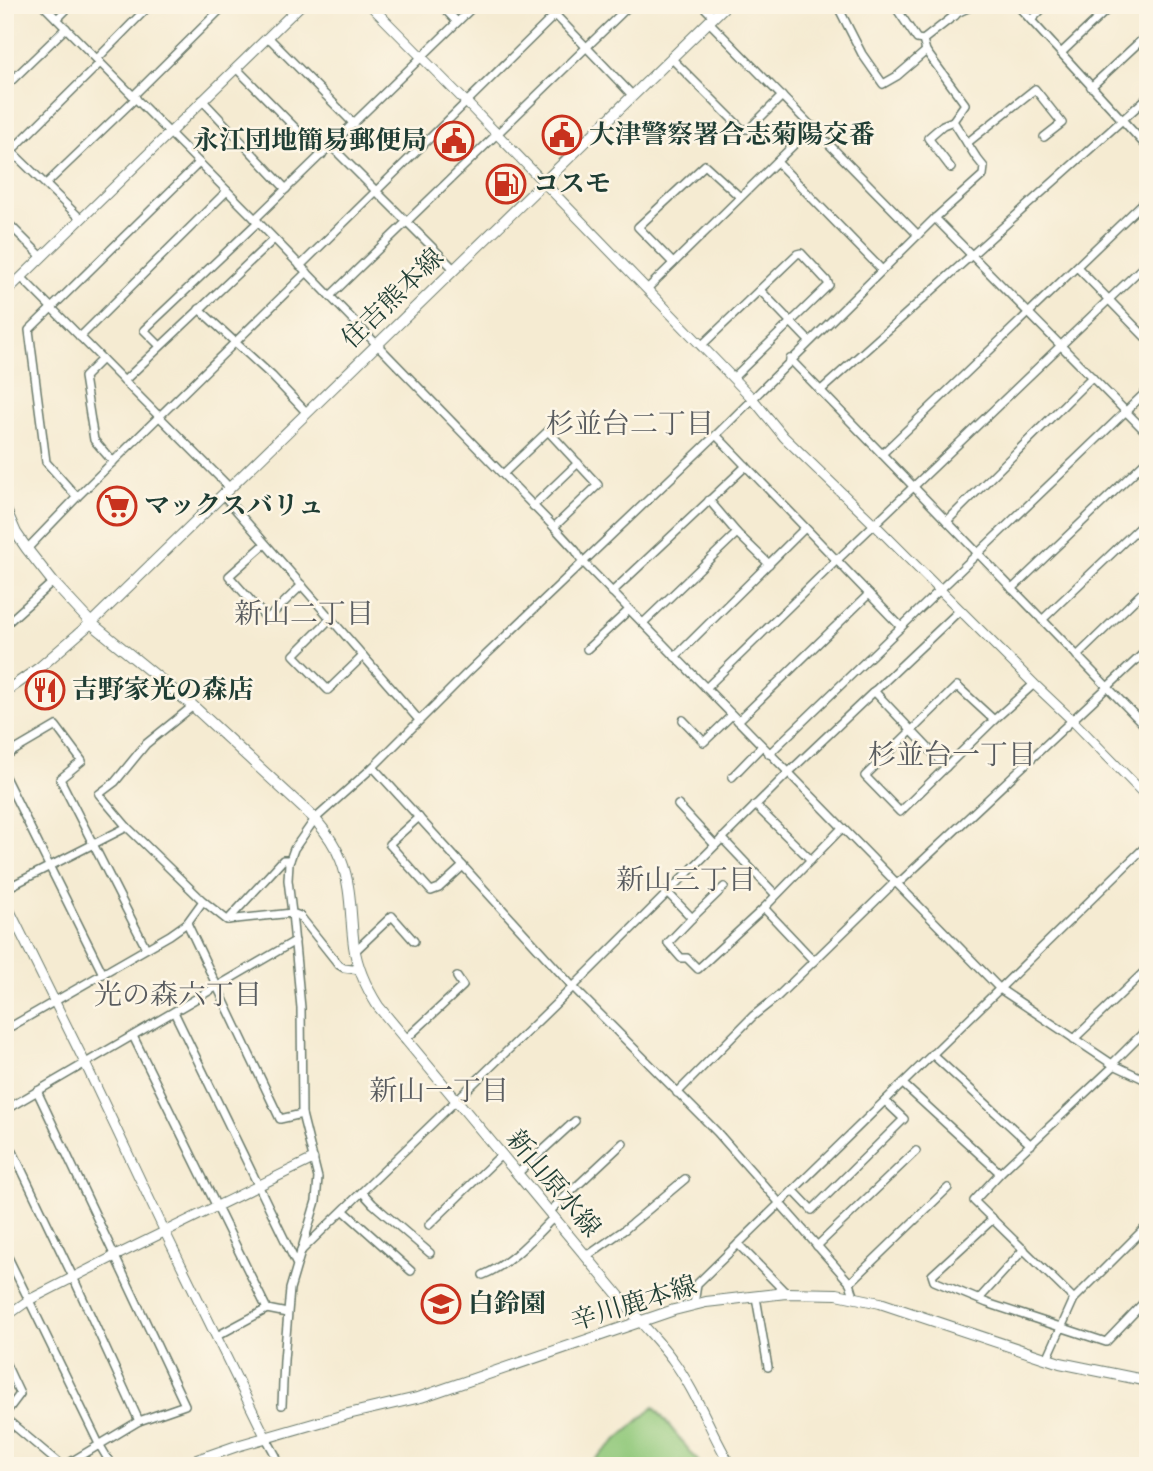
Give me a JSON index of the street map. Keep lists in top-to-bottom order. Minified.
{"streets":{"main road":["住吉熊本線","新山原水線","辛川鹿本線"]},"crossings":[["住吉熊本線","新山原水線"],["新山原水線","辛川鹿本線"]],"districts":["杉並台二丁目","新山二丁目","杉並台一丁目","新山三丁目","光の森六丁目","新山一丁目"],"places":{"public building":["大津警察署合志菊陽交番","永江団地簡易郵便局"],"fuel station":["コスモ"],"supermarket":["マックスバリュ"],"restaurant":["吉野家光の森店"],"school or university":["白鈴園"]}}
